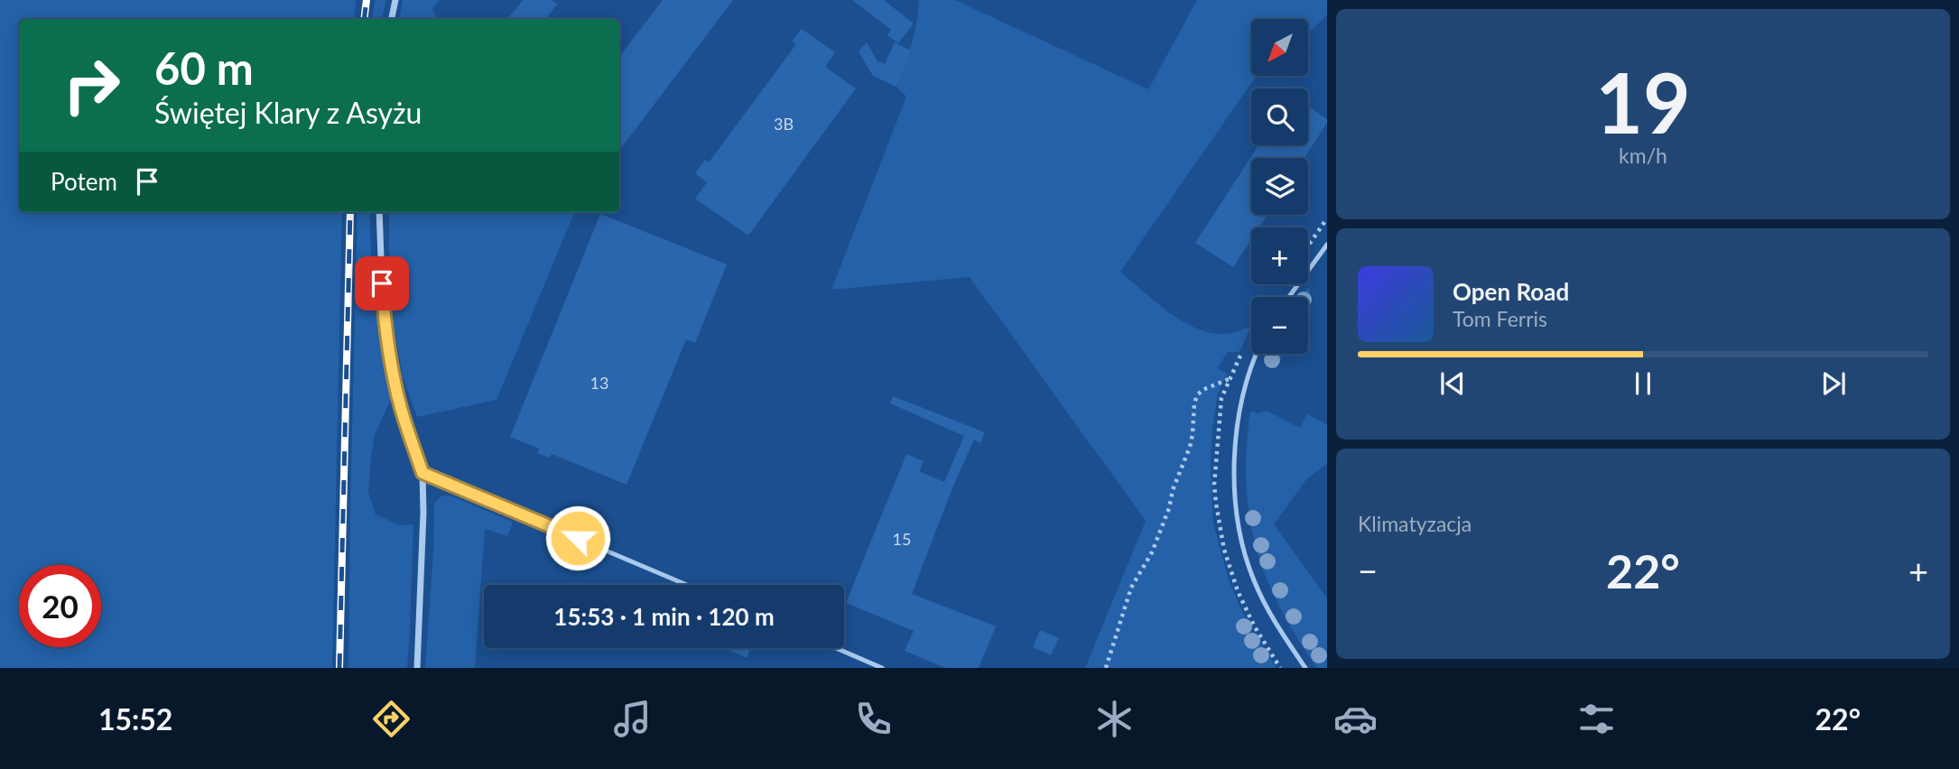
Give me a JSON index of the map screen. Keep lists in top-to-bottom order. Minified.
{"house_numbers":["3B","13","15"],"north":"bottom left","page":{"tile":[["19","km/h"],"Klimatyzacja"],"map_buttons":["+","−"],"turn":["60 m","Świętej Klary z Asyżu"],"then":"Potem","song":["Open Road","Tom Ferris"],"heat":["−","22°","+"],"limit":"20","trip":"15:53 · 1 min · 120 m","tabs":["15:52","22°"]}}
